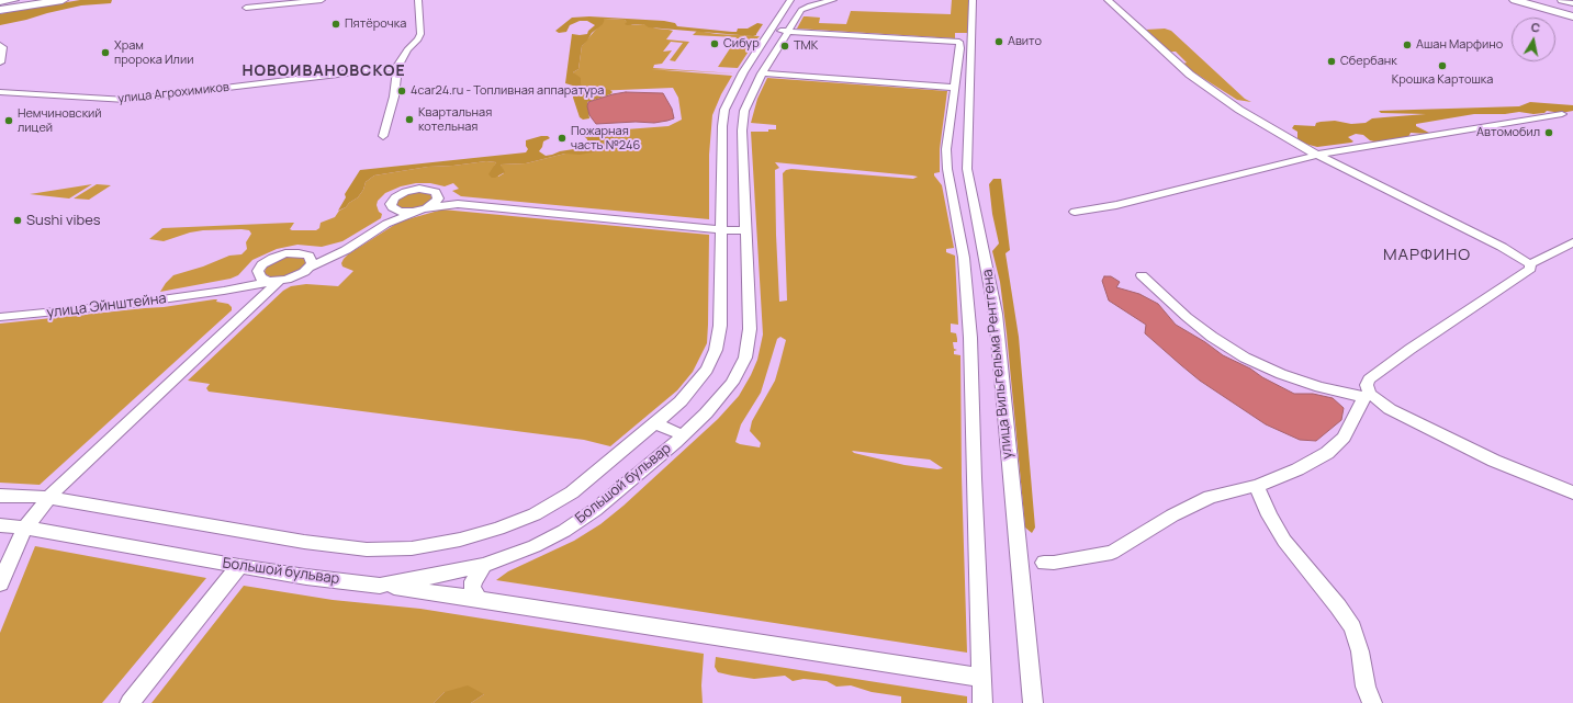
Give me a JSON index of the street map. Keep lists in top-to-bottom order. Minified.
{"streets":{"street":["улица Агрохимиков","улица Эйнштейна","улица Вильгельма Рентгена","Большой бульвар"]},"crossings":[["улица Вильгельма Рентгена","Большой бульвар"]],"districts":["НОВОИВАНОВСКОЕ","МАРФИНО"],"places":["Пятёрочка","Авито","Сибур","Ашан Марфино","ТМК","Храм пророка Илии","Сбербанк","Крошка Картошка","4car24.ru - Топливная аппаратура","Квартальная котельная","Немчиновский лицей","Автомобил","Пожарная часть №246","Sushi vibes"],"north":"top"}
